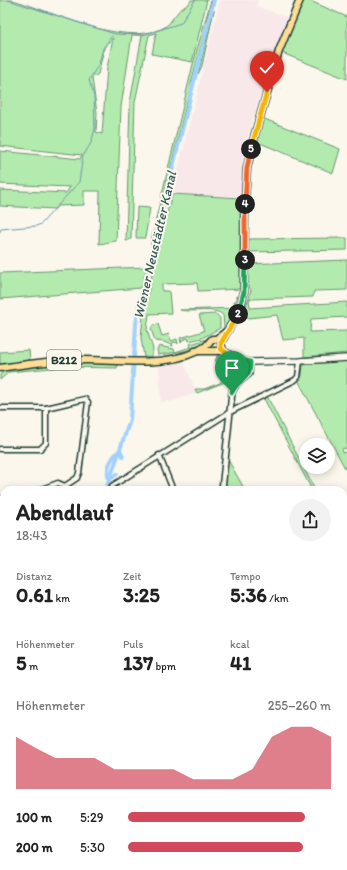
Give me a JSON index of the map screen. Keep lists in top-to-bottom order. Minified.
{"streets":{"main road":["B212"]},"water":["Wiener Neustädter Kanal"],"page":{"pins":["5","4","3","2"],"heading":["Abendlauf","18:43"],"stats":[["Distanz","0.61 km"],["Zeit","3:25"],["Tempo","5:36 /km"],["Höhenmeter","5 m"],["Puls","137 bpm"],["kcal","41"]],"chart":["Höhenmeter","255–260 m"],"list":[{"name":"100 m","note":"5:29"},{"name":"200 m","note":"5:30"}]}}
